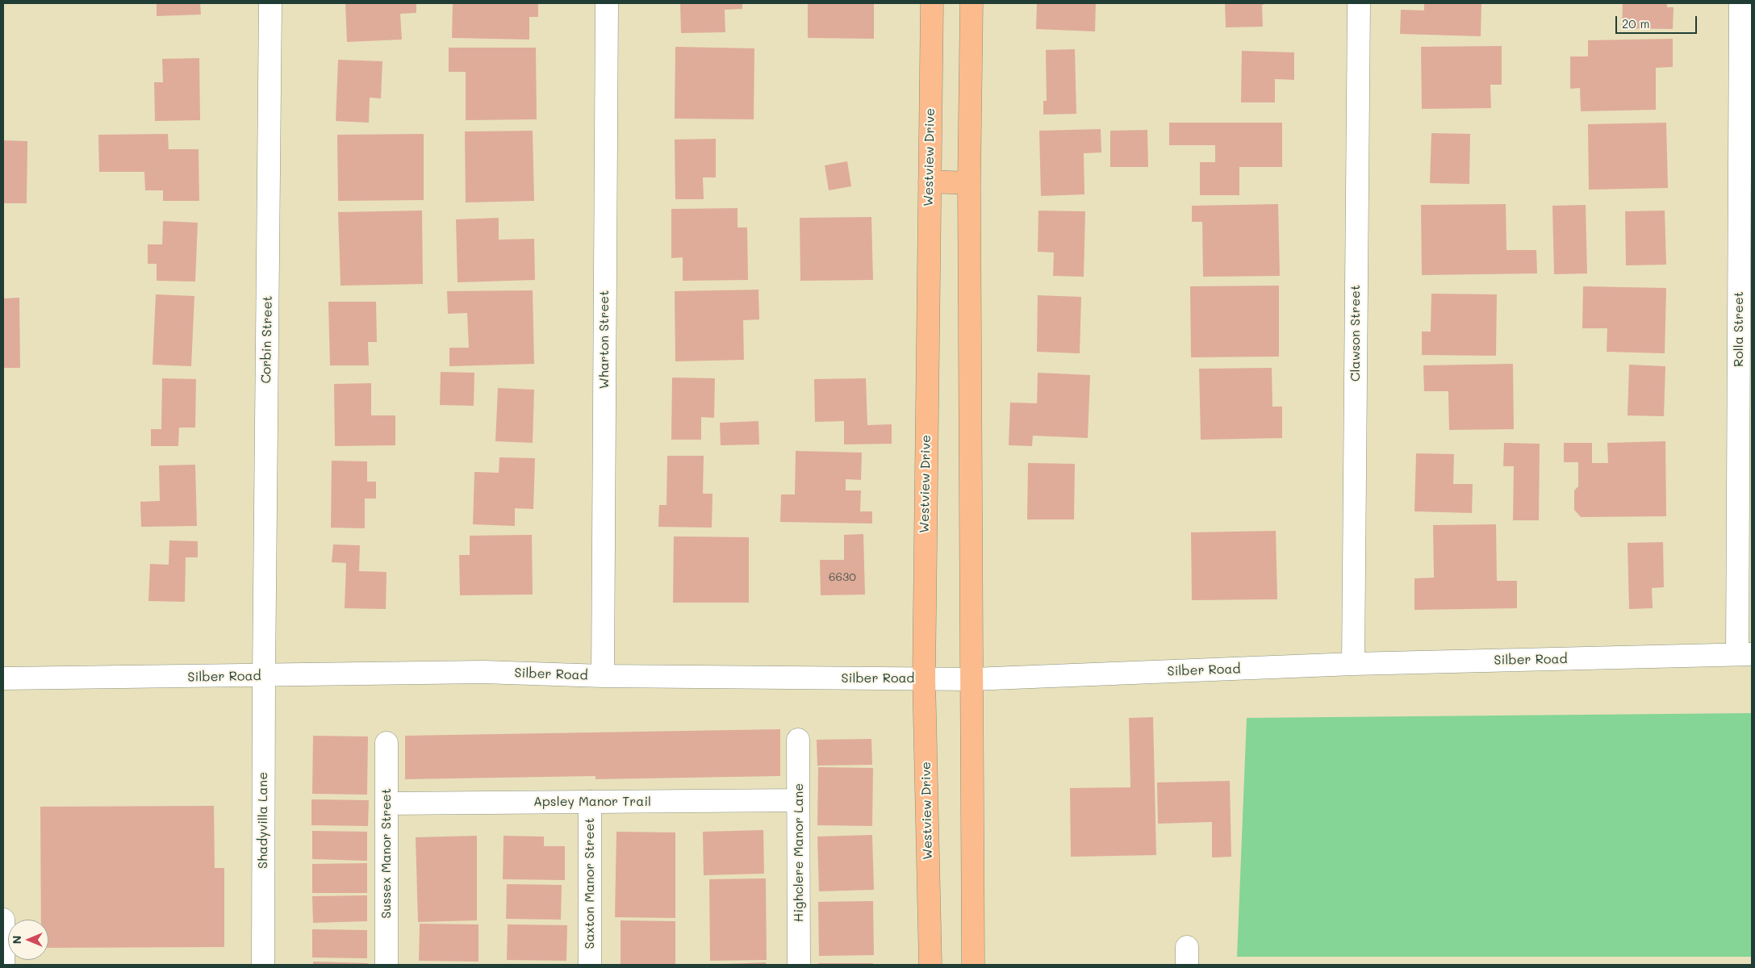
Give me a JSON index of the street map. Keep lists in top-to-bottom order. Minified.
{"streets":{"main road":["Westview Drive"],"street":["Rolla Street","Clawson Street","Corbin Street","Wharton Street","Silber Road","Apsley Manor Trail","Shadyvilla Lane","Highclere Manor Lane","Sussex Manor Street","Saxton Manor Street"]},"crossings":[["Westview Drive","Silber Road"],["Rolla Street","Silber Road"],["Clawson Street","Silber Road"],["Corbin Street","Silber Road"],["Corbin Street","Shadyvilla Lane"],["Wharton Street","Silber Road"],["Silber Road","Shadyvilla Lane"],["Apsley Manor Trail","Highclere Manor Lane"],["Apsley Manor Trail","Sussex Manor Street"],["Apsley Manor Trail","Saxton Manor Street"]],"house_numbers":["6630"],"scale_bar":"20 m","north":"left"}
